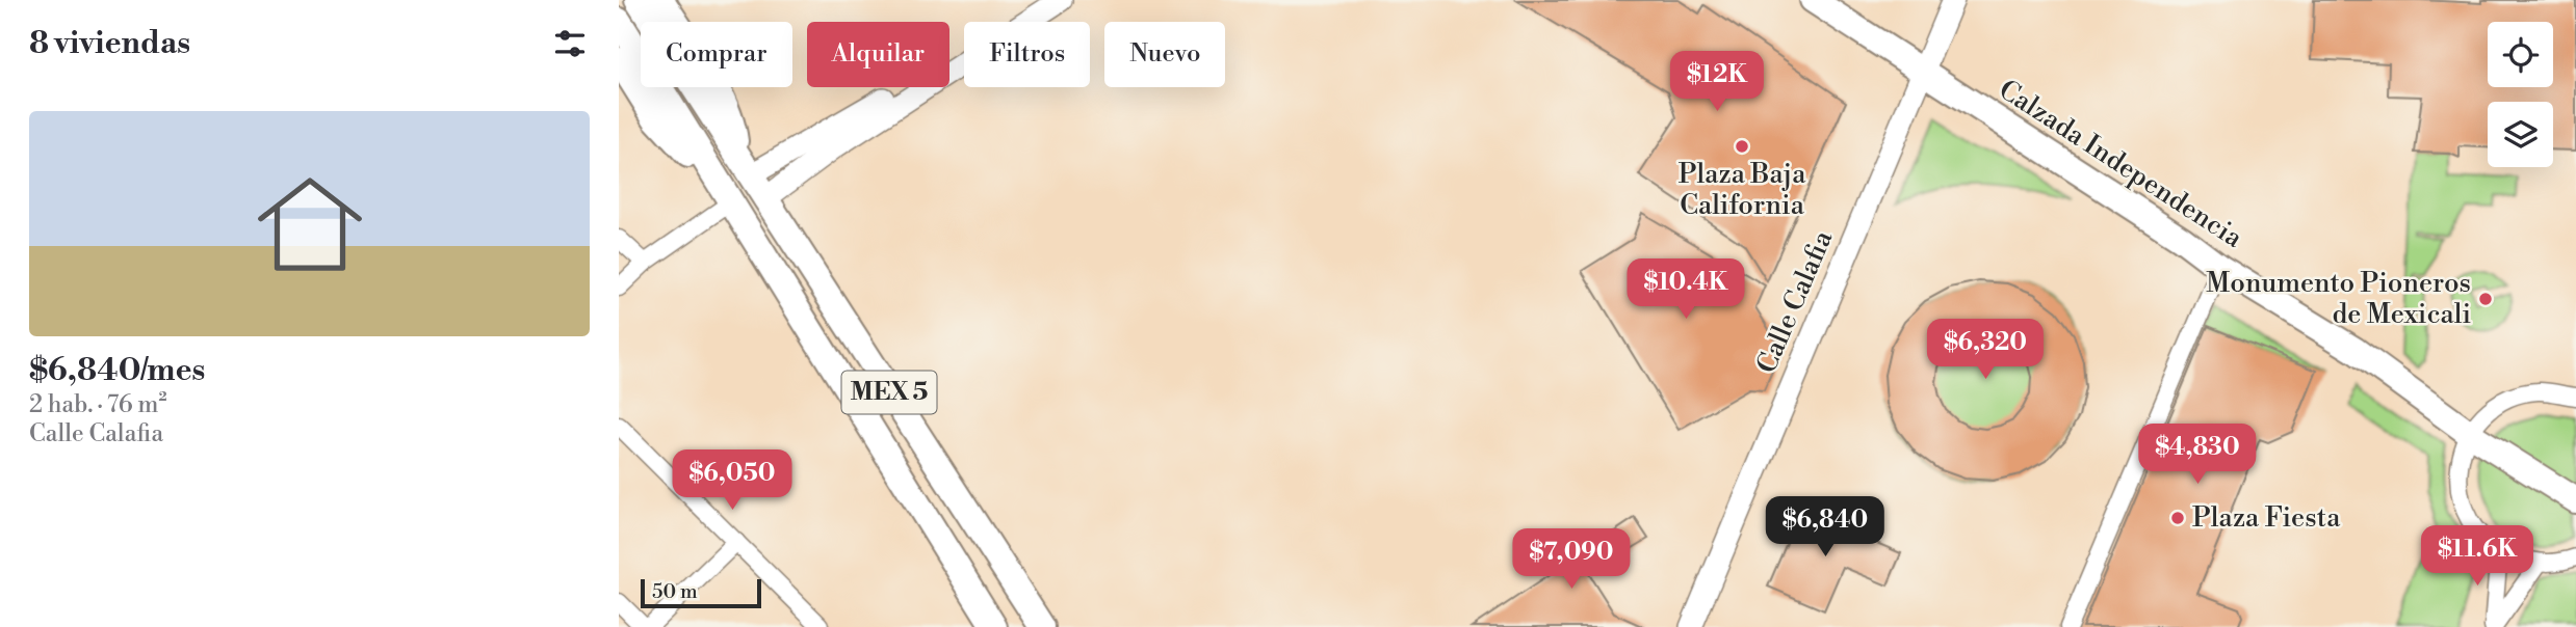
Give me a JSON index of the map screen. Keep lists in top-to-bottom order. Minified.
{"streets":{"main road":["Calzada Independencia","Calle Calafia","MEX 5"]},"crossings":[["Calzada Independencia","Calle Calafia"]],"places":["Plaza Baja California","Monumento Pioneros de Mexicali","Plaza Fiesta"],"scale_bar":"50 m","page":{"heading":"8 viviendas","chip":["Comprar","Alquilar","Filtros","Nuevo"],"price":["$12K","$10.4K","$6,320","$4,830","$6,050","$6,840","$11.6K","$7,090"],"list":[{"name":"$6,840/mes","note":"2 hab. · 76 m² · Calle Calafia"}],"scale":"50 m"}}
